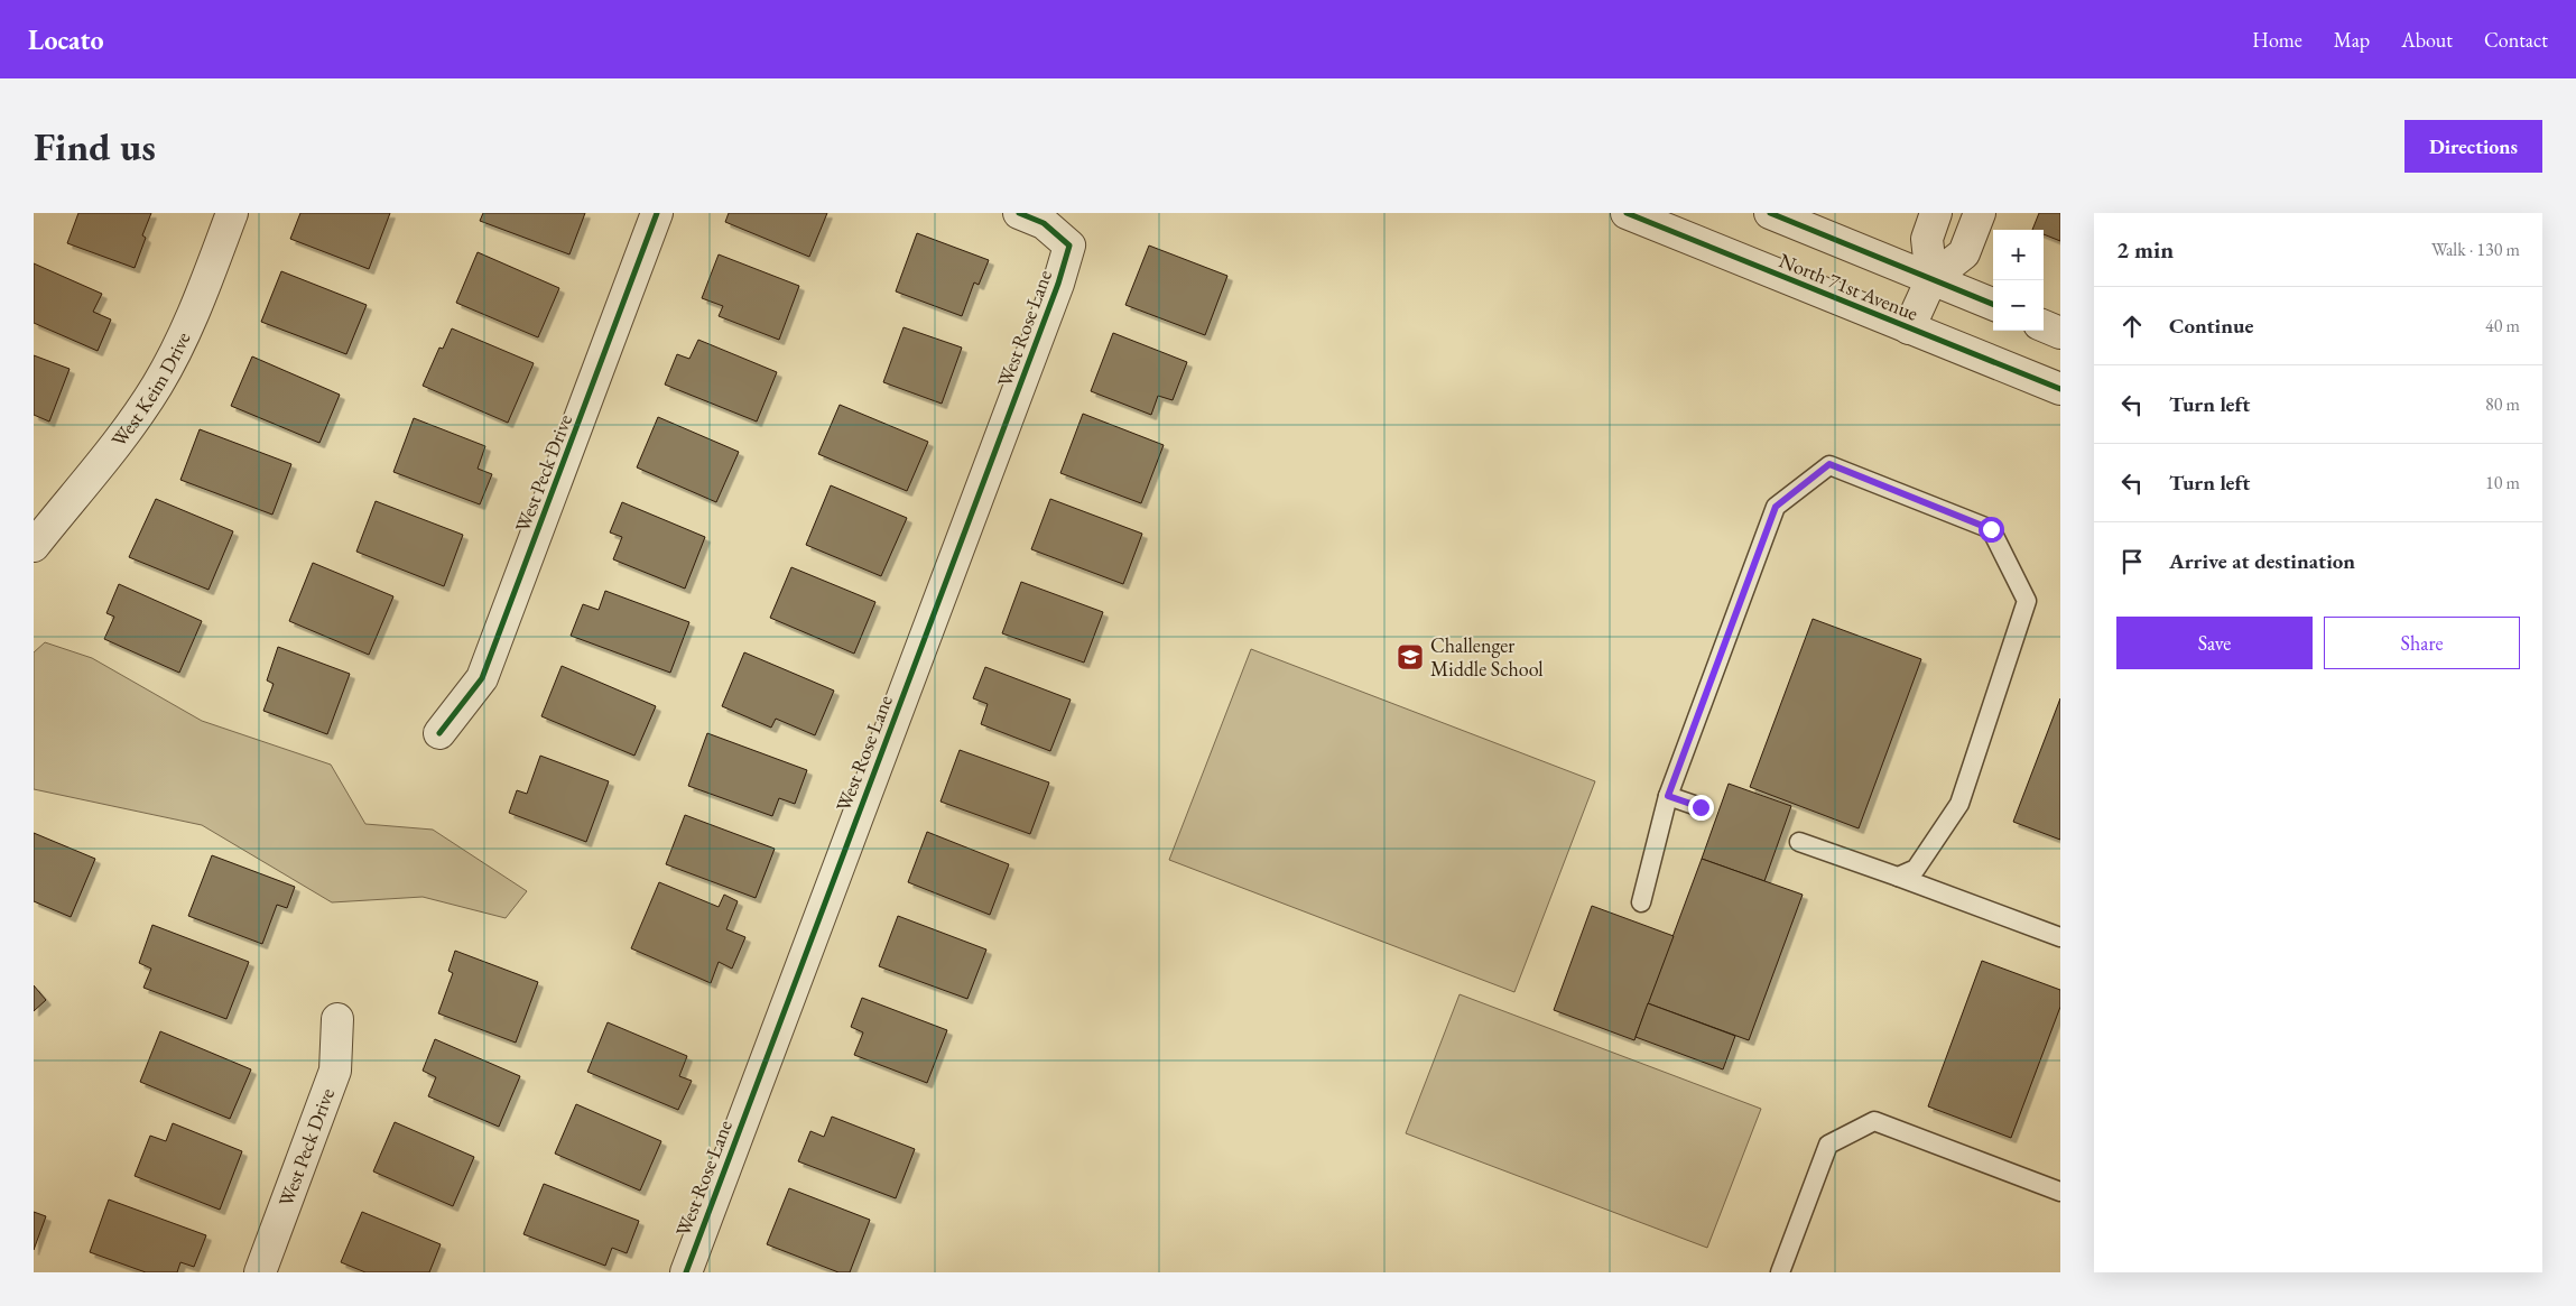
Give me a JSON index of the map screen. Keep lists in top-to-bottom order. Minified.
{"streets":{"street":["North 71st Avenue","West Rose Lane","West Keim Drive","West Peck Drive"]},"places":{"school or university":["Challenger Middle School"]},"page":{"header":"Locato","nav":["Home","Map","About","Contact"],"buttons":["Directions",["Save","Share"]],"title":"Find us","heading":["2 min","Walk · 130 m"],"map_buttons":["+","−"],"list":[["Continue","40 m"],["Turn left","80 m"],["Turn left","10 m"],"Arrive at destination"]}}
